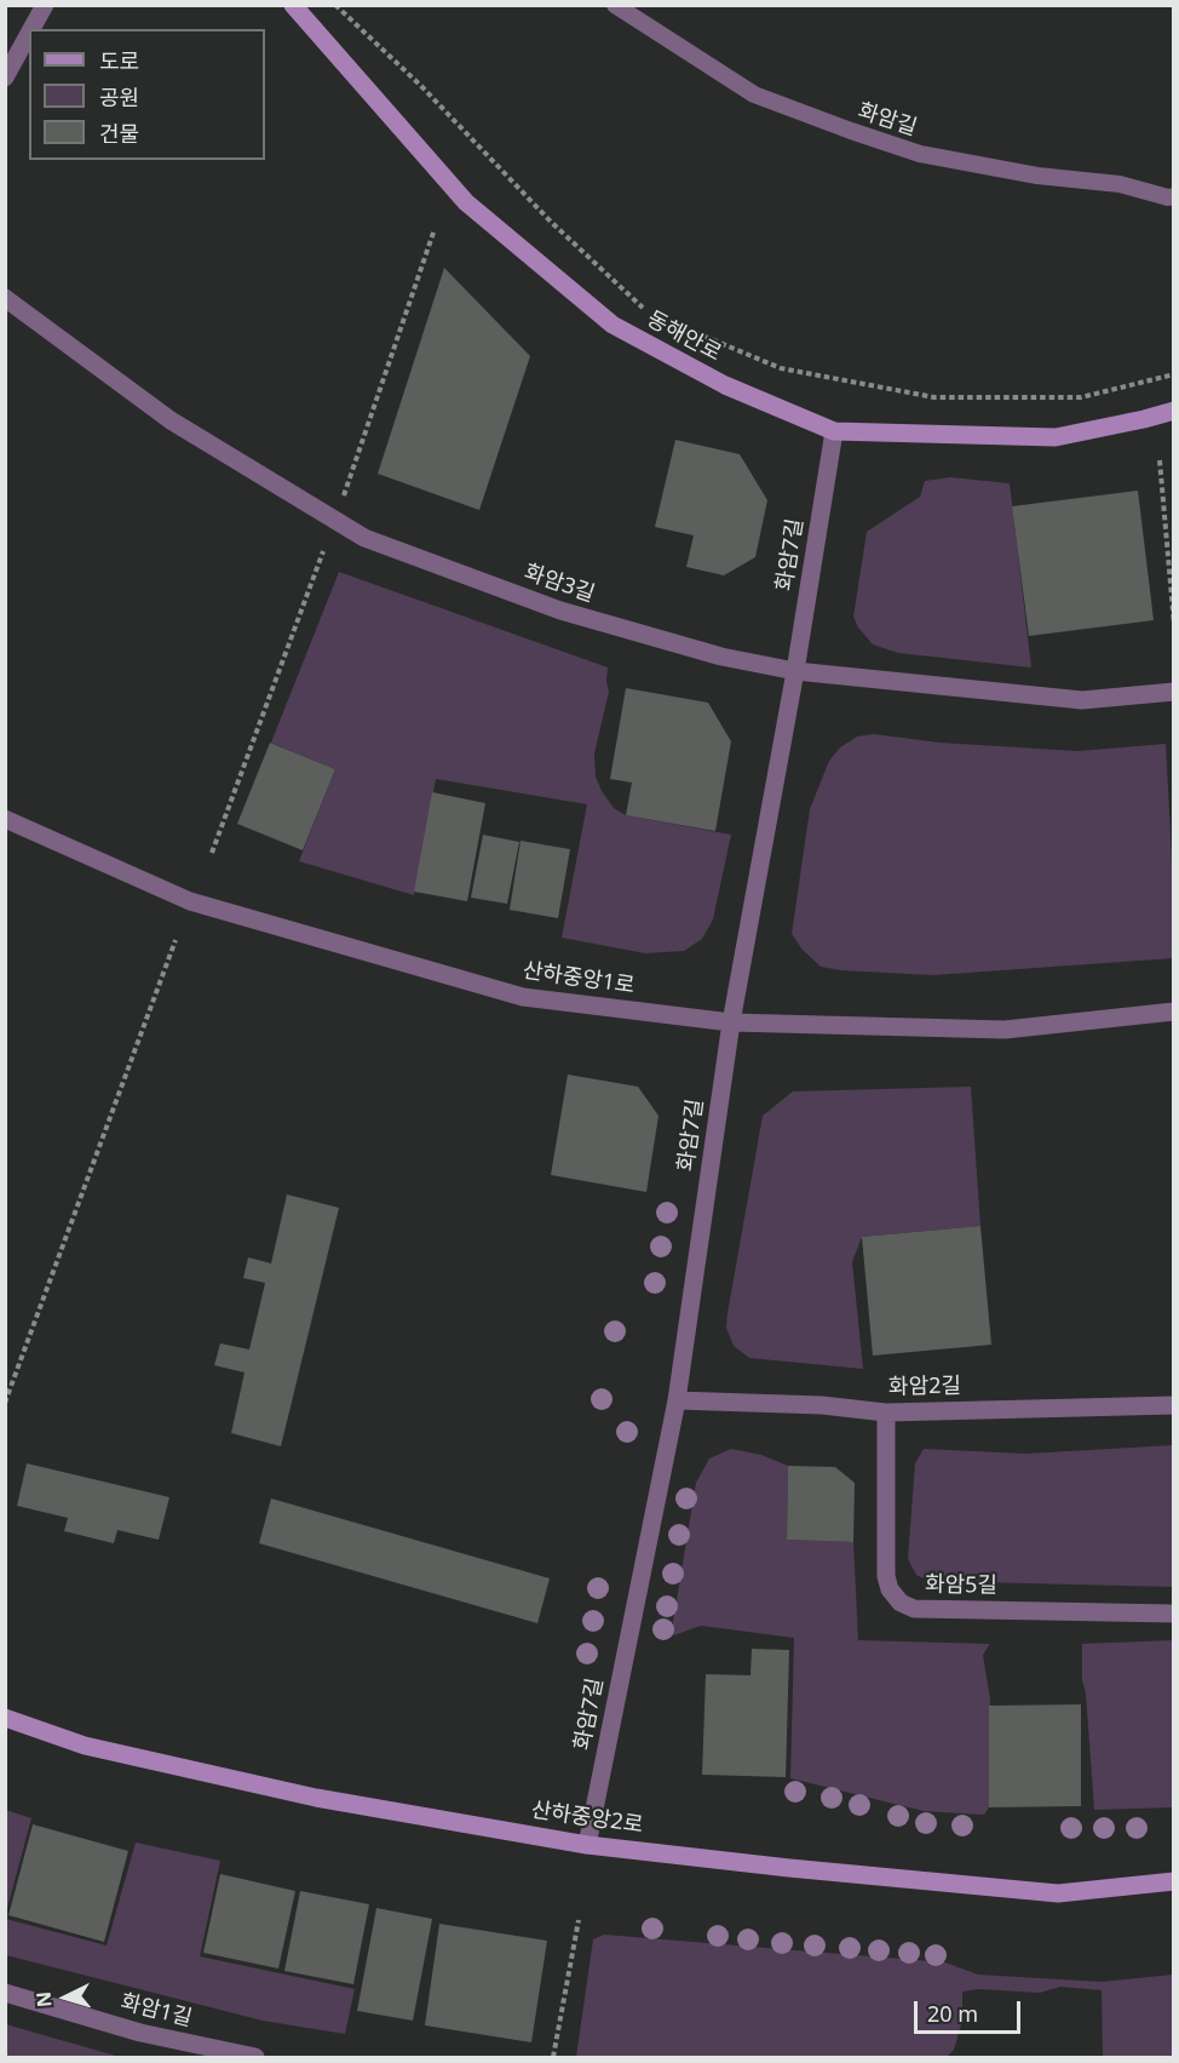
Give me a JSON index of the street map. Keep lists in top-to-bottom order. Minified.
{"streets":{"main road":["동해안로","산하중앙2로"],"street":["화암7길","화암3길","산하중앙1로","화암2길","화암5길","화암1길"],"lane":["화암길"]},"crossings":[["동해안로","화암7길"],["화암7길","화암3길"],["화암7길","산하중앙1로"],["화암7길","화암2길"],["화암7길","산하중앙2로"],["화암2길","화암5길"]],"legend":["도로","공원","건물"],"scale_bar":"20 m","north":"left"}
